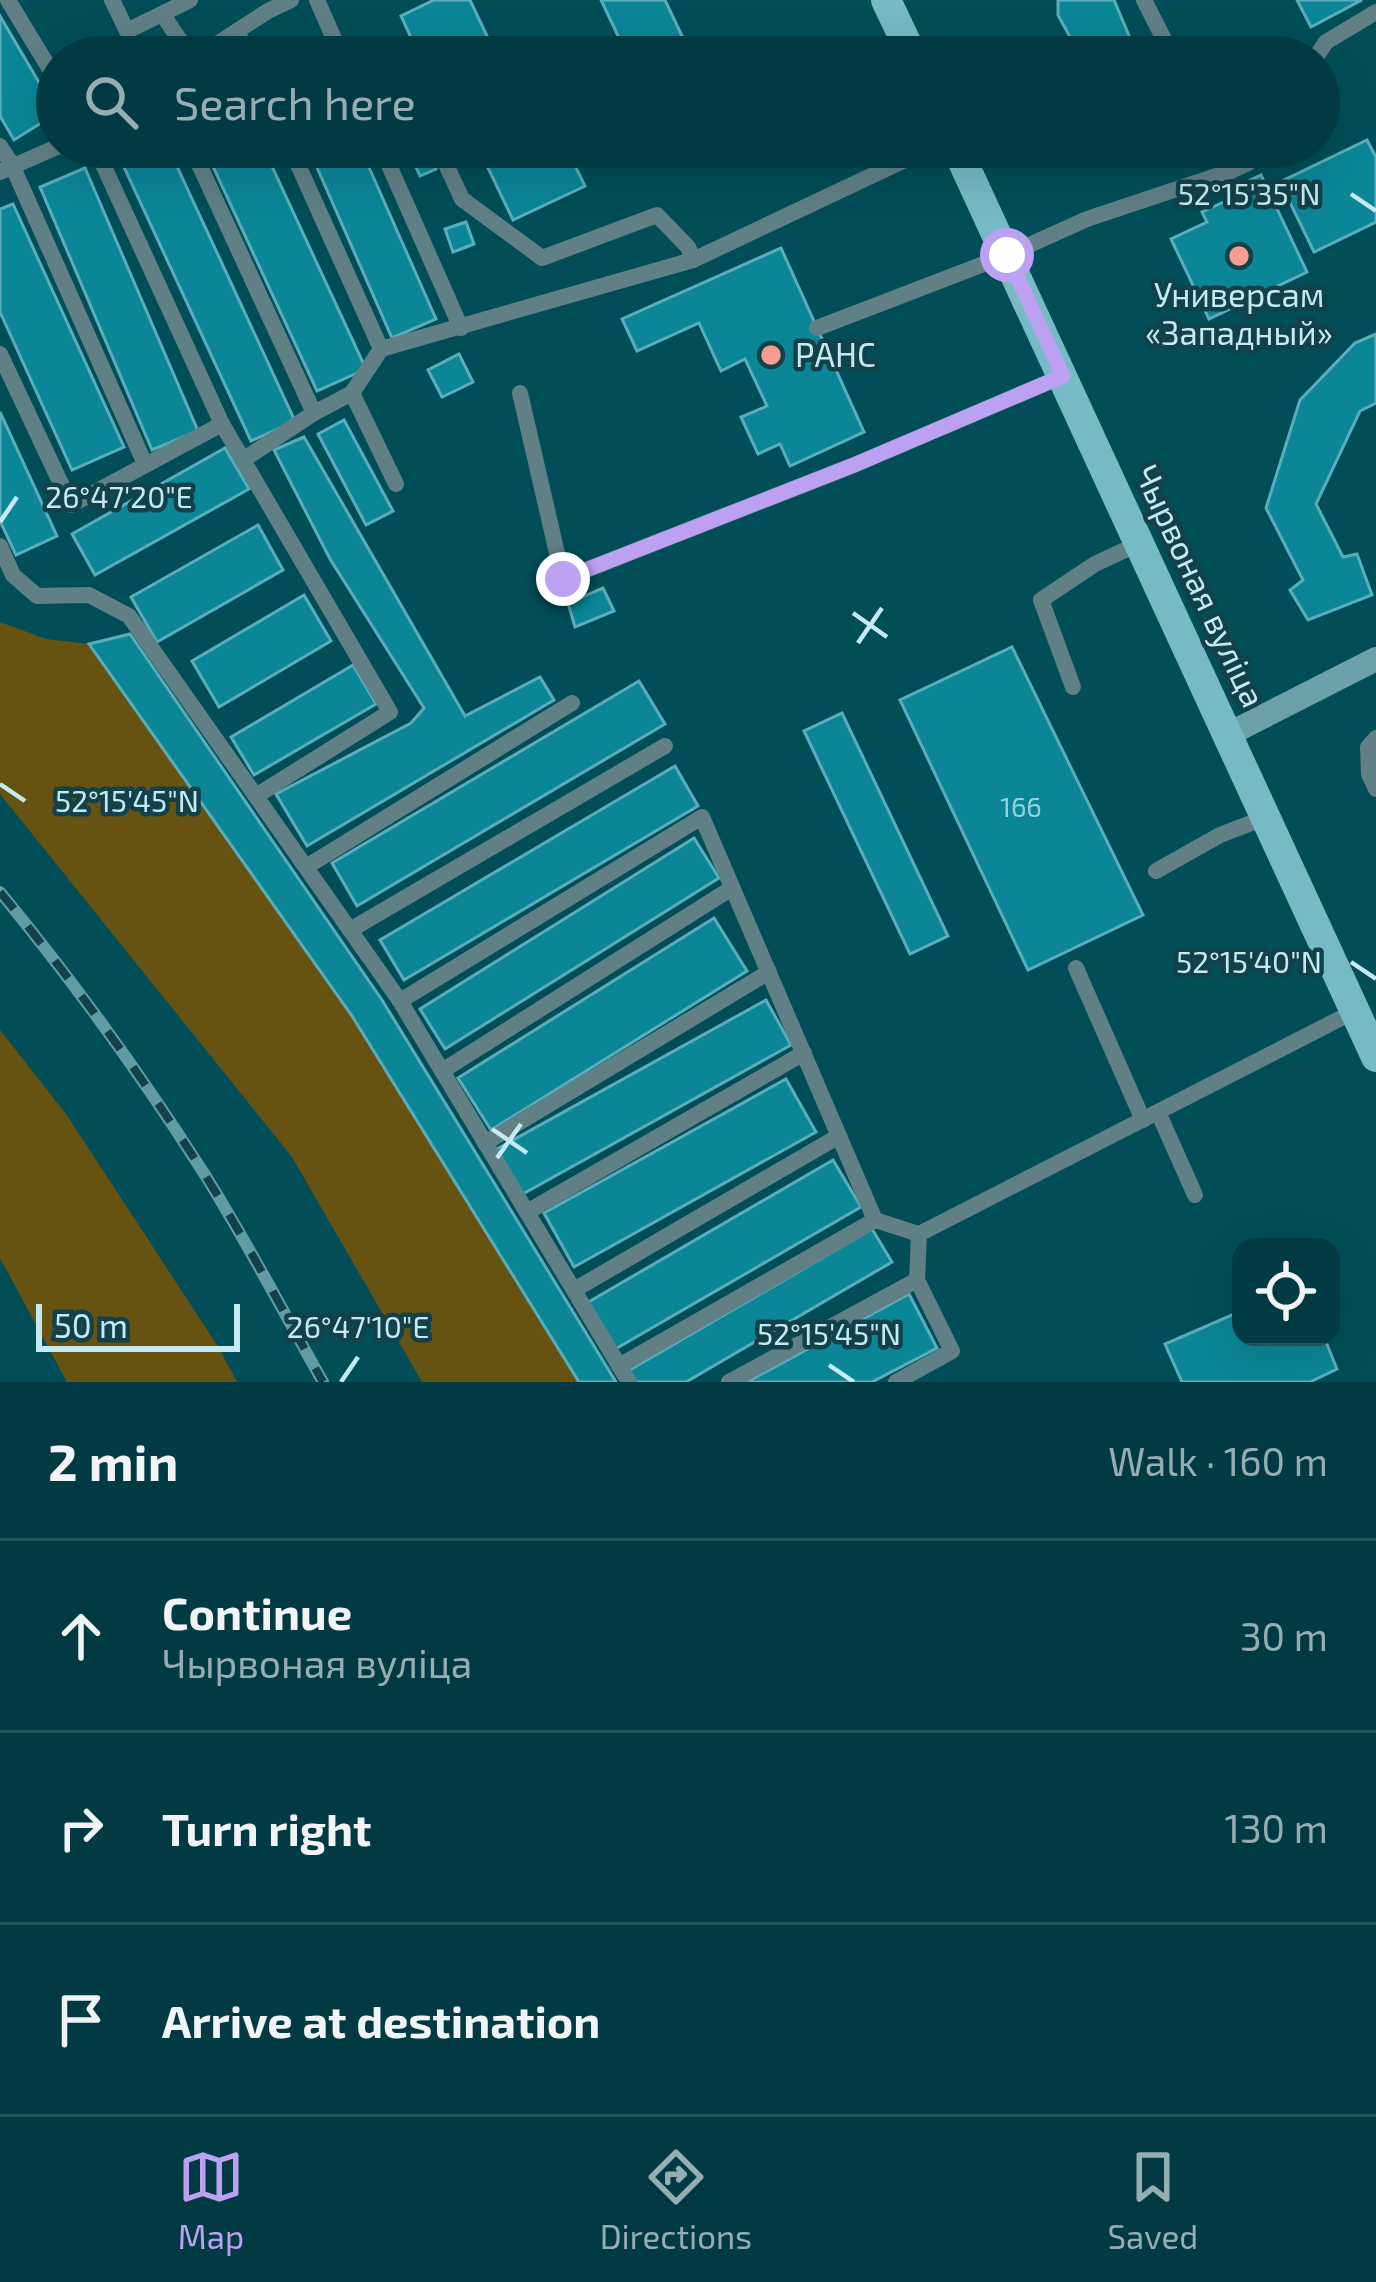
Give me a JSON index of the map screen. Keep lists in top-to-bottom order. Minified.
{"streets":{"main road":["Чырвоная вуліца"]},"places":["Универсам «Западный»","РАНС"],"house_numbers":["166"],"scale_bar":"50 m","page":{"search":"Search here","scale":"50 m","heading":["2 min","Walk · 160 m"],"list":[["Continue","Чырвоная вуліца","30 m"],["Turn right","130 m"],"Arrive at destination"],"nav":["Map","Directions","Saved"]},"coordinates":["52°15'35\"N","26°47'20\"E","52°15'45\"N","52°15'40\"N","26°47'10\"E"]}
